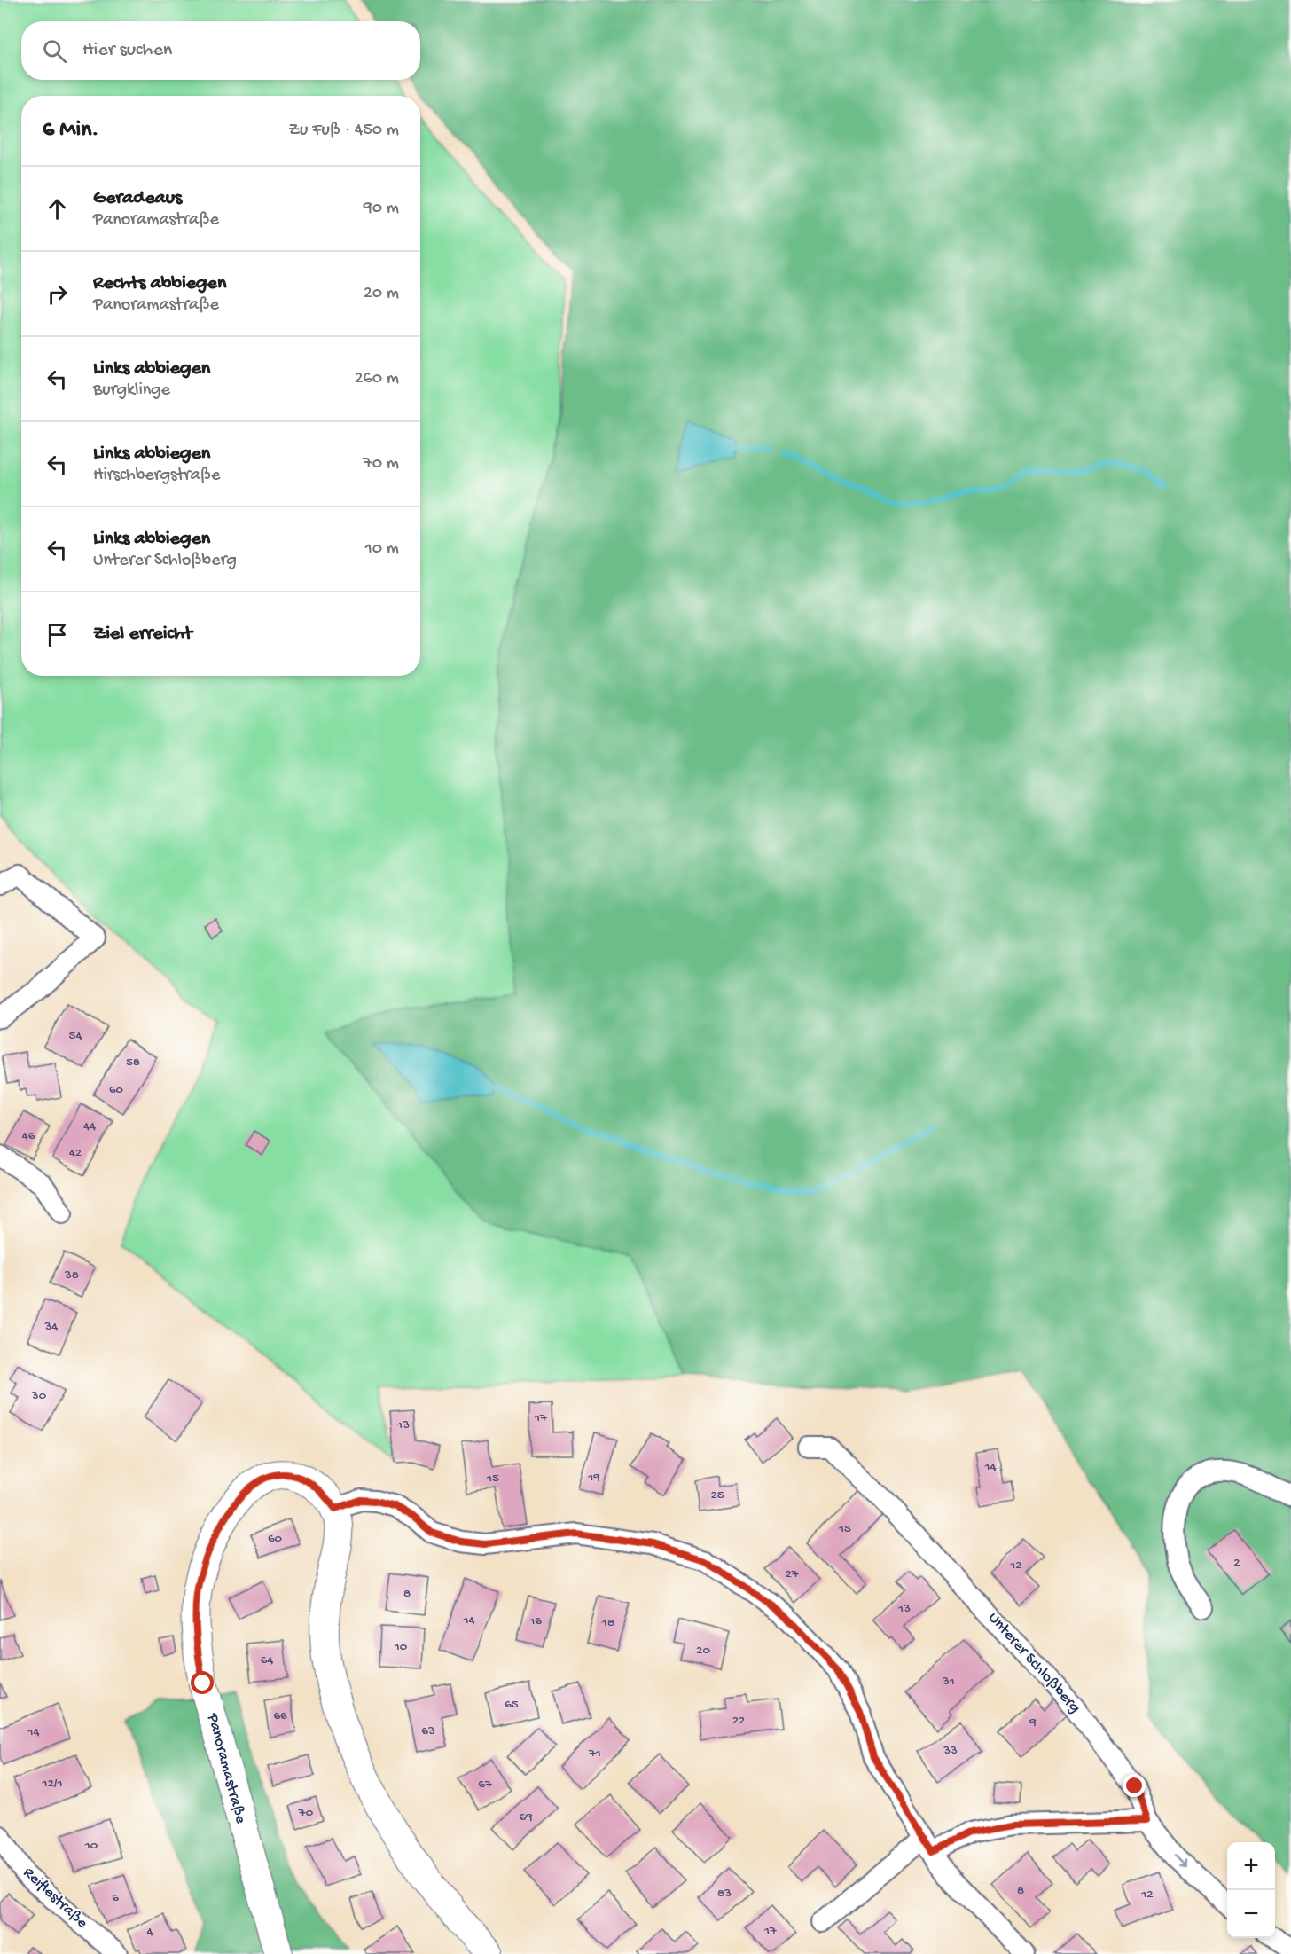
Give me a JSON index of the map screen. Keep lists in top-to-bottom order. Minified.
{"streets":{"main road":["Panoramastraße"],"street":["Unterer Schloßberg","Reiflestraße"]},"house_numbers":["54","58","60","44","46","42","38","34","30","17","13","14","19","15","25","15","60","2","12","27","8","13","14","16","18","10","20","64","31","65","66","22","9","63","14","33","71","12/1","67","70","69","10","8","83","12","6","17","4"],"page":{"search":"Hier suchen","heading":["6 Min.","Zu Fuß · 450 m"],"list":[["Geradeaus","Panoramastraße","90 m"],["Rechts abbiegen","Panoramastraße","20 m"],["Links abbiegen","Burgklinge","260 m"],["Links abbiegen","Hirschbergstraße","70 m"],["Links abbiegen","Unterer Schloßberg","10 m"],"Ziel erreicht"],"map_buttons":["+","−"]}}
